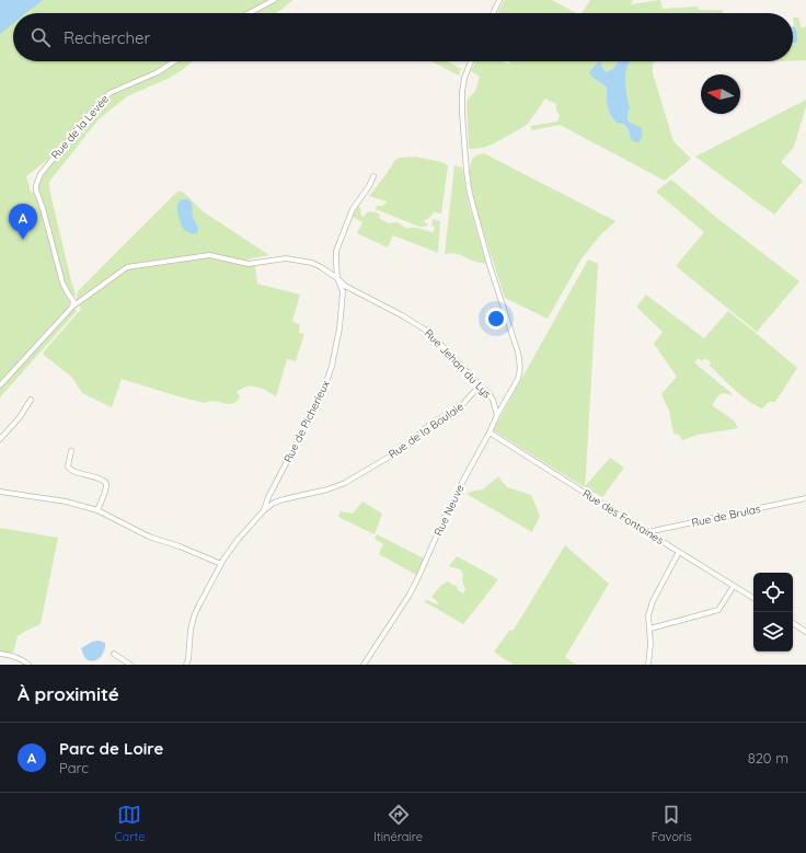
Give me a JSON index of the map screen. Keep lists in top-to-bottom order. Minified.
{"streets":{"street":["Rue de la Levée","Rue Jehan du Lys","Rue de Picherieux","Rue de la Boulaie","Rue Neuve","Rue de Brulas","Rue des Fontaines"]},"crossings":[["Rue de la Levée","Rue Jehan du Lys"],["Rue Jehan du Lys","Rue de Picherieux"],["Rue Jehan du Lys","Rue de la Boulaie"],["Rue Jehan du Lys","Rue Neuve"],["Rue de Picherieux","Rue de la Boulaie"],["Rue Neuve","Rue des Fontaines"],["Rue de Brulas","Rue des Fontaines"]],"north":"left","page":{"search":"Rechercher","pins":"A","heading":"À proximité","list":[{"mark":"A","name":"Parc de Loire","note":"Parc","value":"820 m"}],"nav":["Carte","Itinéraire","Favoris"]}}
